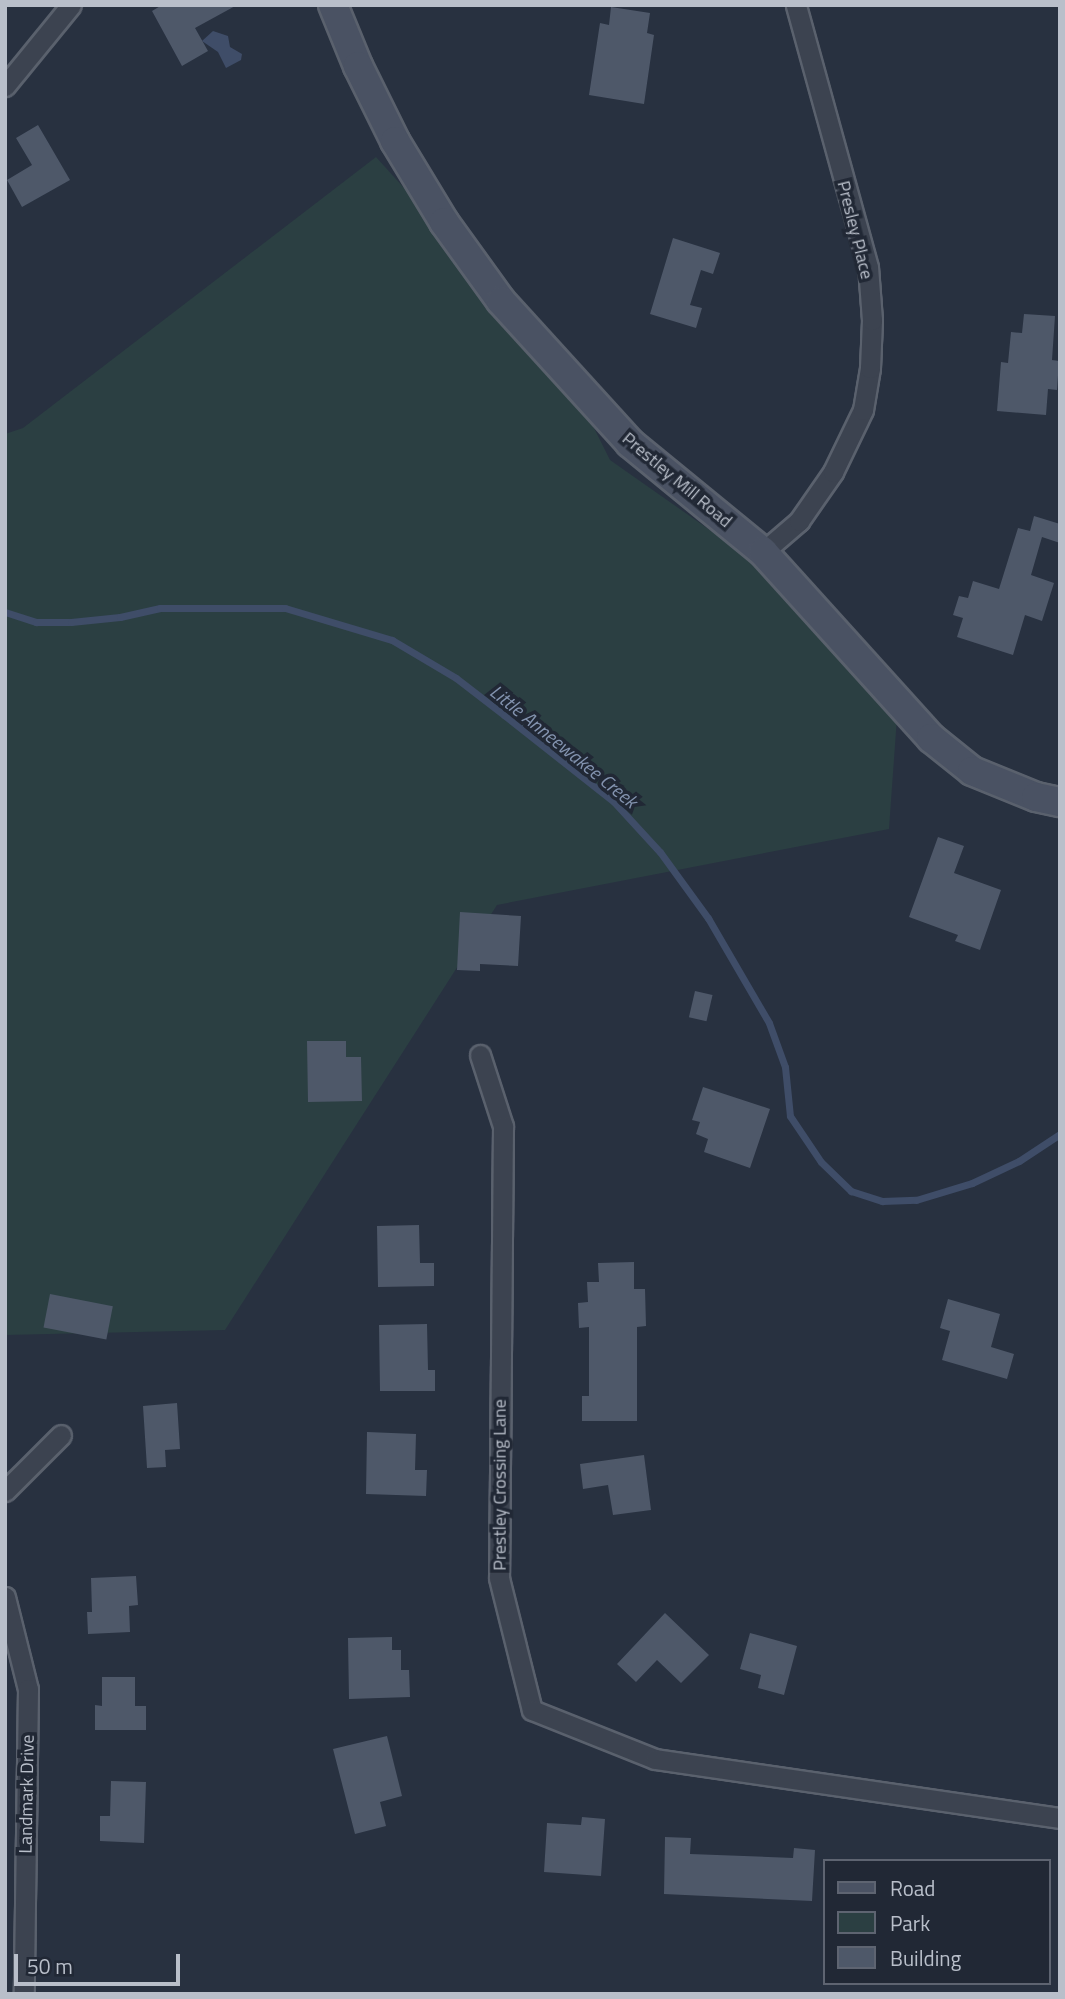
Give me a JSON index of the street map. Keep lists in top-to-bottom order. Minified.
{"streets":{"street":["Presley Place","Prestley Mill Road","Prestley Crossing Lane","Landmark Drive"]},"crossings":[["Presley Place","Prestley Mill Road"]],"water":["Little Anneewakee Creek"],"legend":["Road","Park","Building"],"scale_bar":"50 m"}
